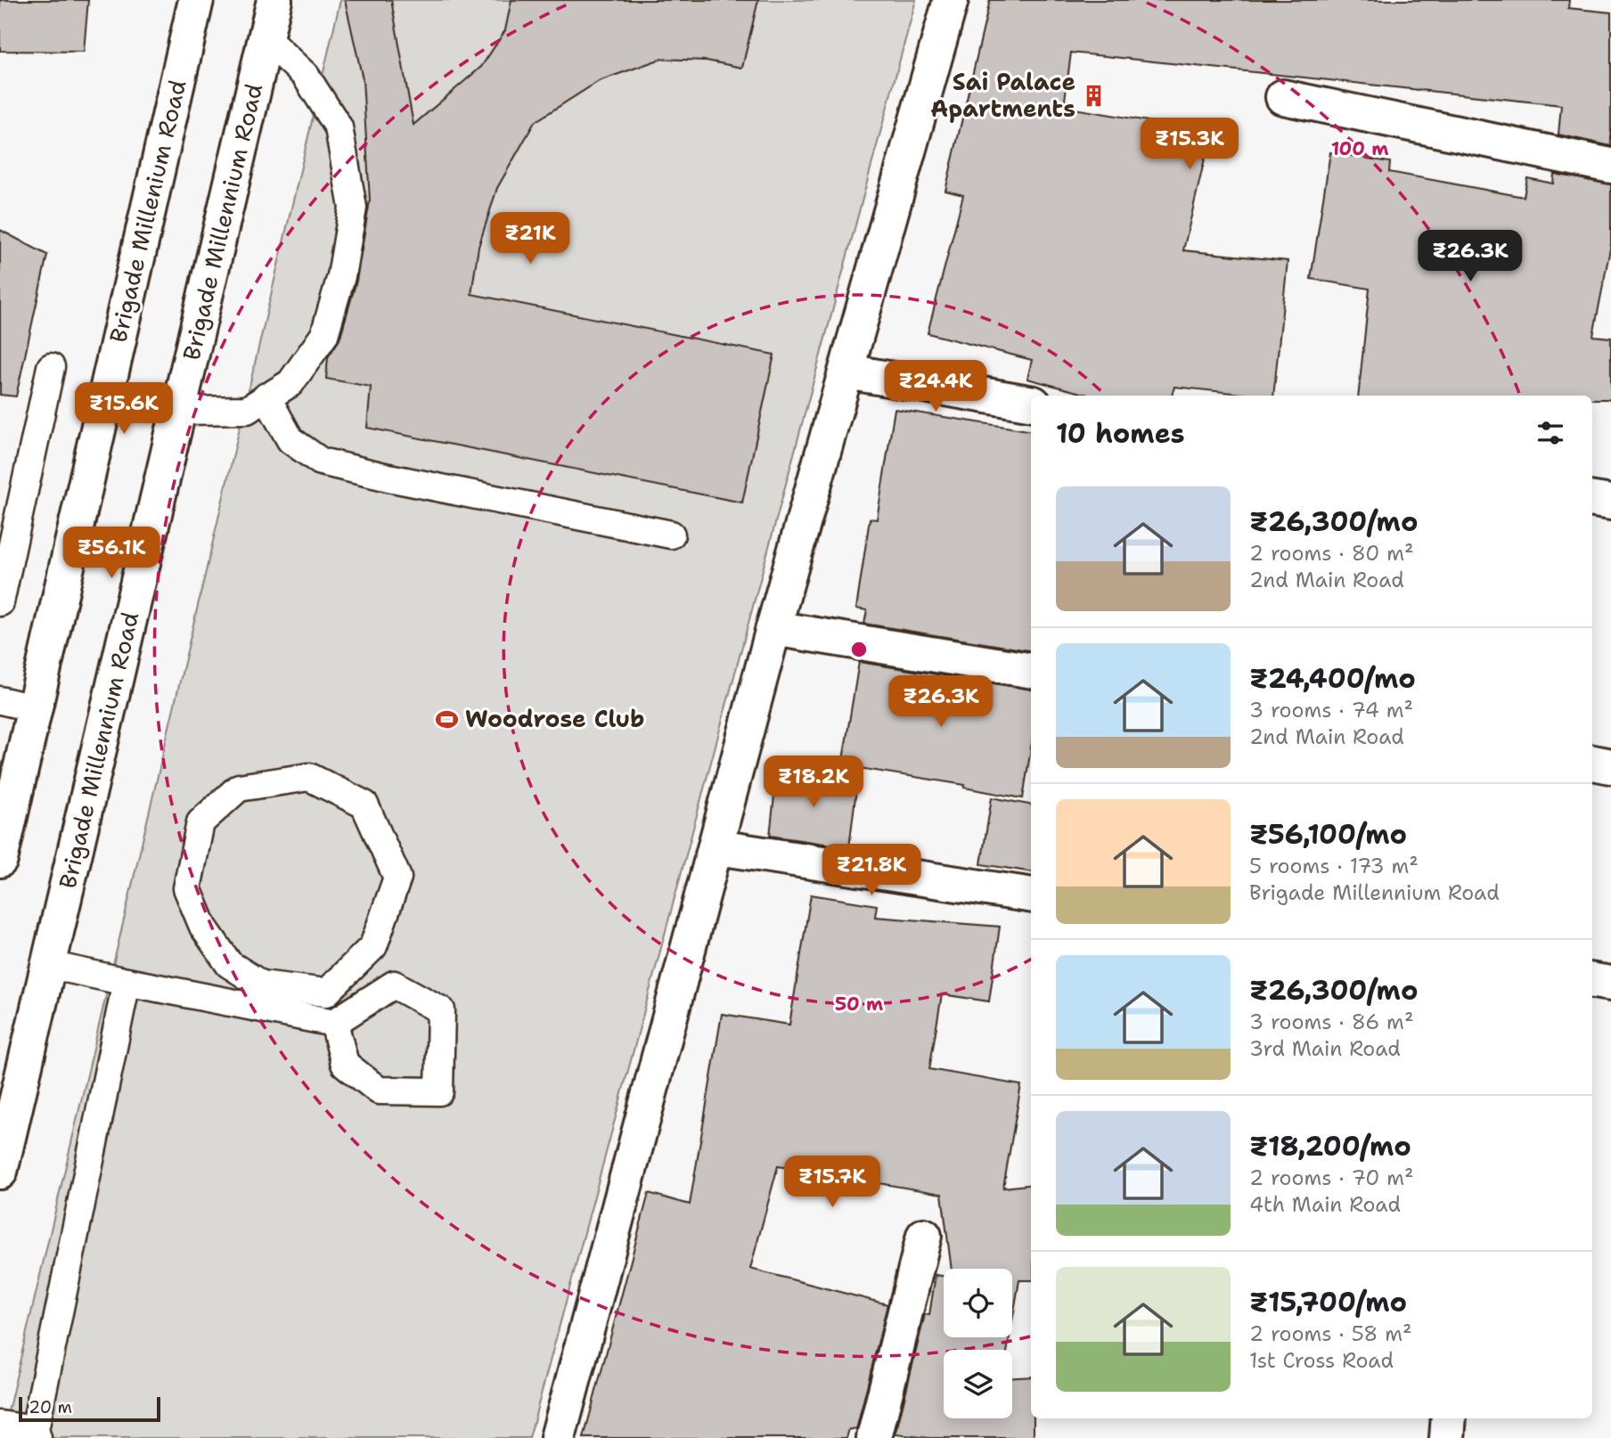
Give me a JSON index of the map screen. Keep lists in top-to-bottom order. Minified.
{"streets":{"street":["Brigade Millenium Road","Brigade Millennium Road"]},"places":{"building":["Sai Palace Apartments"],"sports":["Woodrose Club"]},"scale_bar":"20 m","page":{"price":["₹15.3K","₹21K","₹26.3K","₹24.4K","₹15.6K","₹56.1K","₹26.3K","₹18.2K","₹21.8K","₹15.7K"],"heading":"10 homes","list":[{"name":"₹26,300/mo","note":"2 rooms · 80 m² · 2nd Main Road"},{"name":"₹24,400/mo","note":"3 rooms · 74 m² · 2nd Main Road"},{"name":"₹56,100/mo","note":"5 rooms · 173 m² · Brigade Millennium Road"},{"name":"₹26,300/mo","note":"3 rooms · 86 m² · 3rd Main Road"},{"name":"₹18,200/mo","note":"2 rooms · 70 m² · 4th Main Road"},{"name":"₹15,700/mo","note":"2 rooms · 58 m² · 1st Cross Road"}],"scale":"20 m"},"rings":["100 m","50 m"]}
